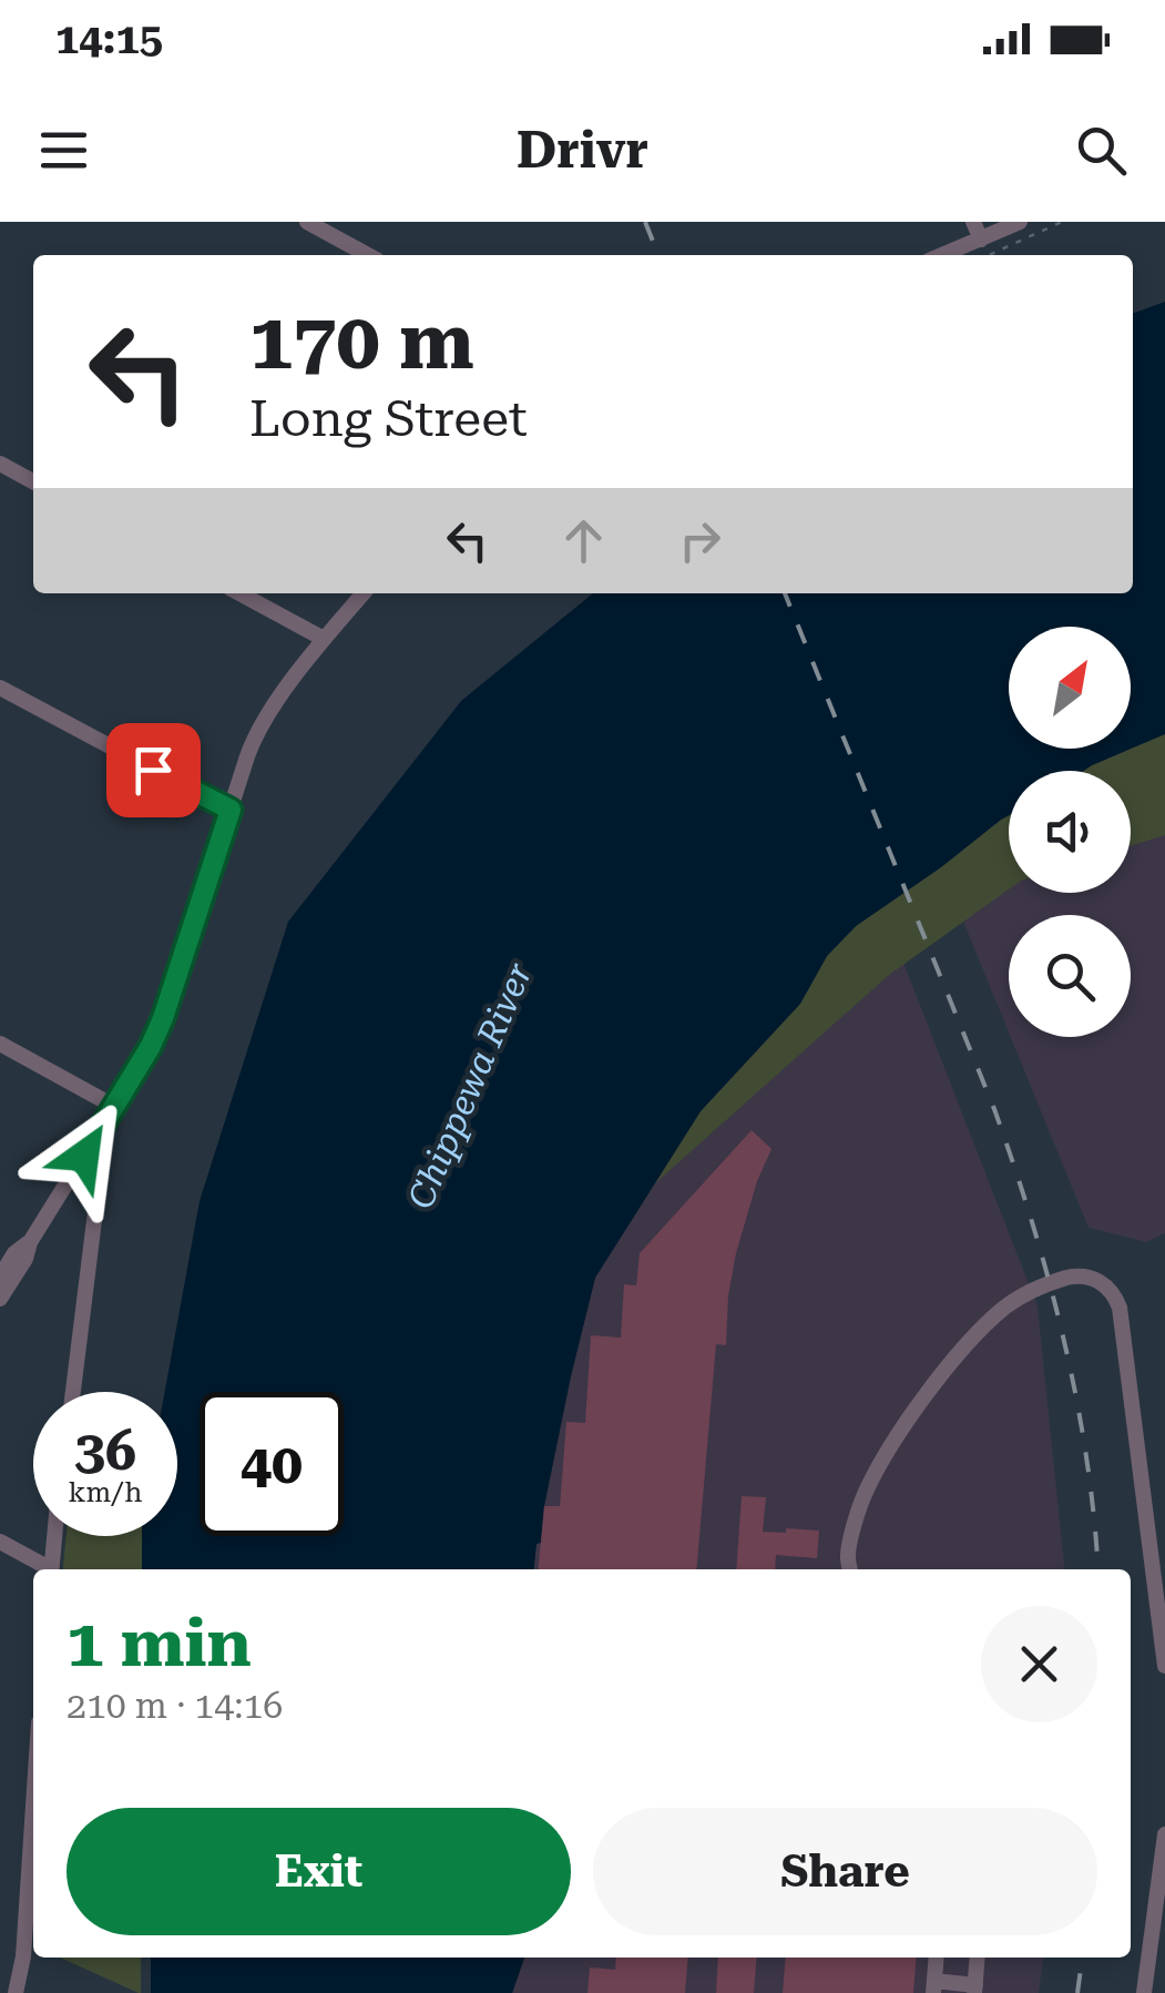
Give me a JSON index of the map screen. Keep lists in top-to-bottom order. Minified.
{"water":["Chippewa River"],"north":"top right","page":{"status":"14:15","header":"Drivr","turn":["170 m","Long Street"],"speed":"36 km/h","limit":"40","heading":["1 min","210 m · 14:16"],"buttons":["Exit","Share"]}}
